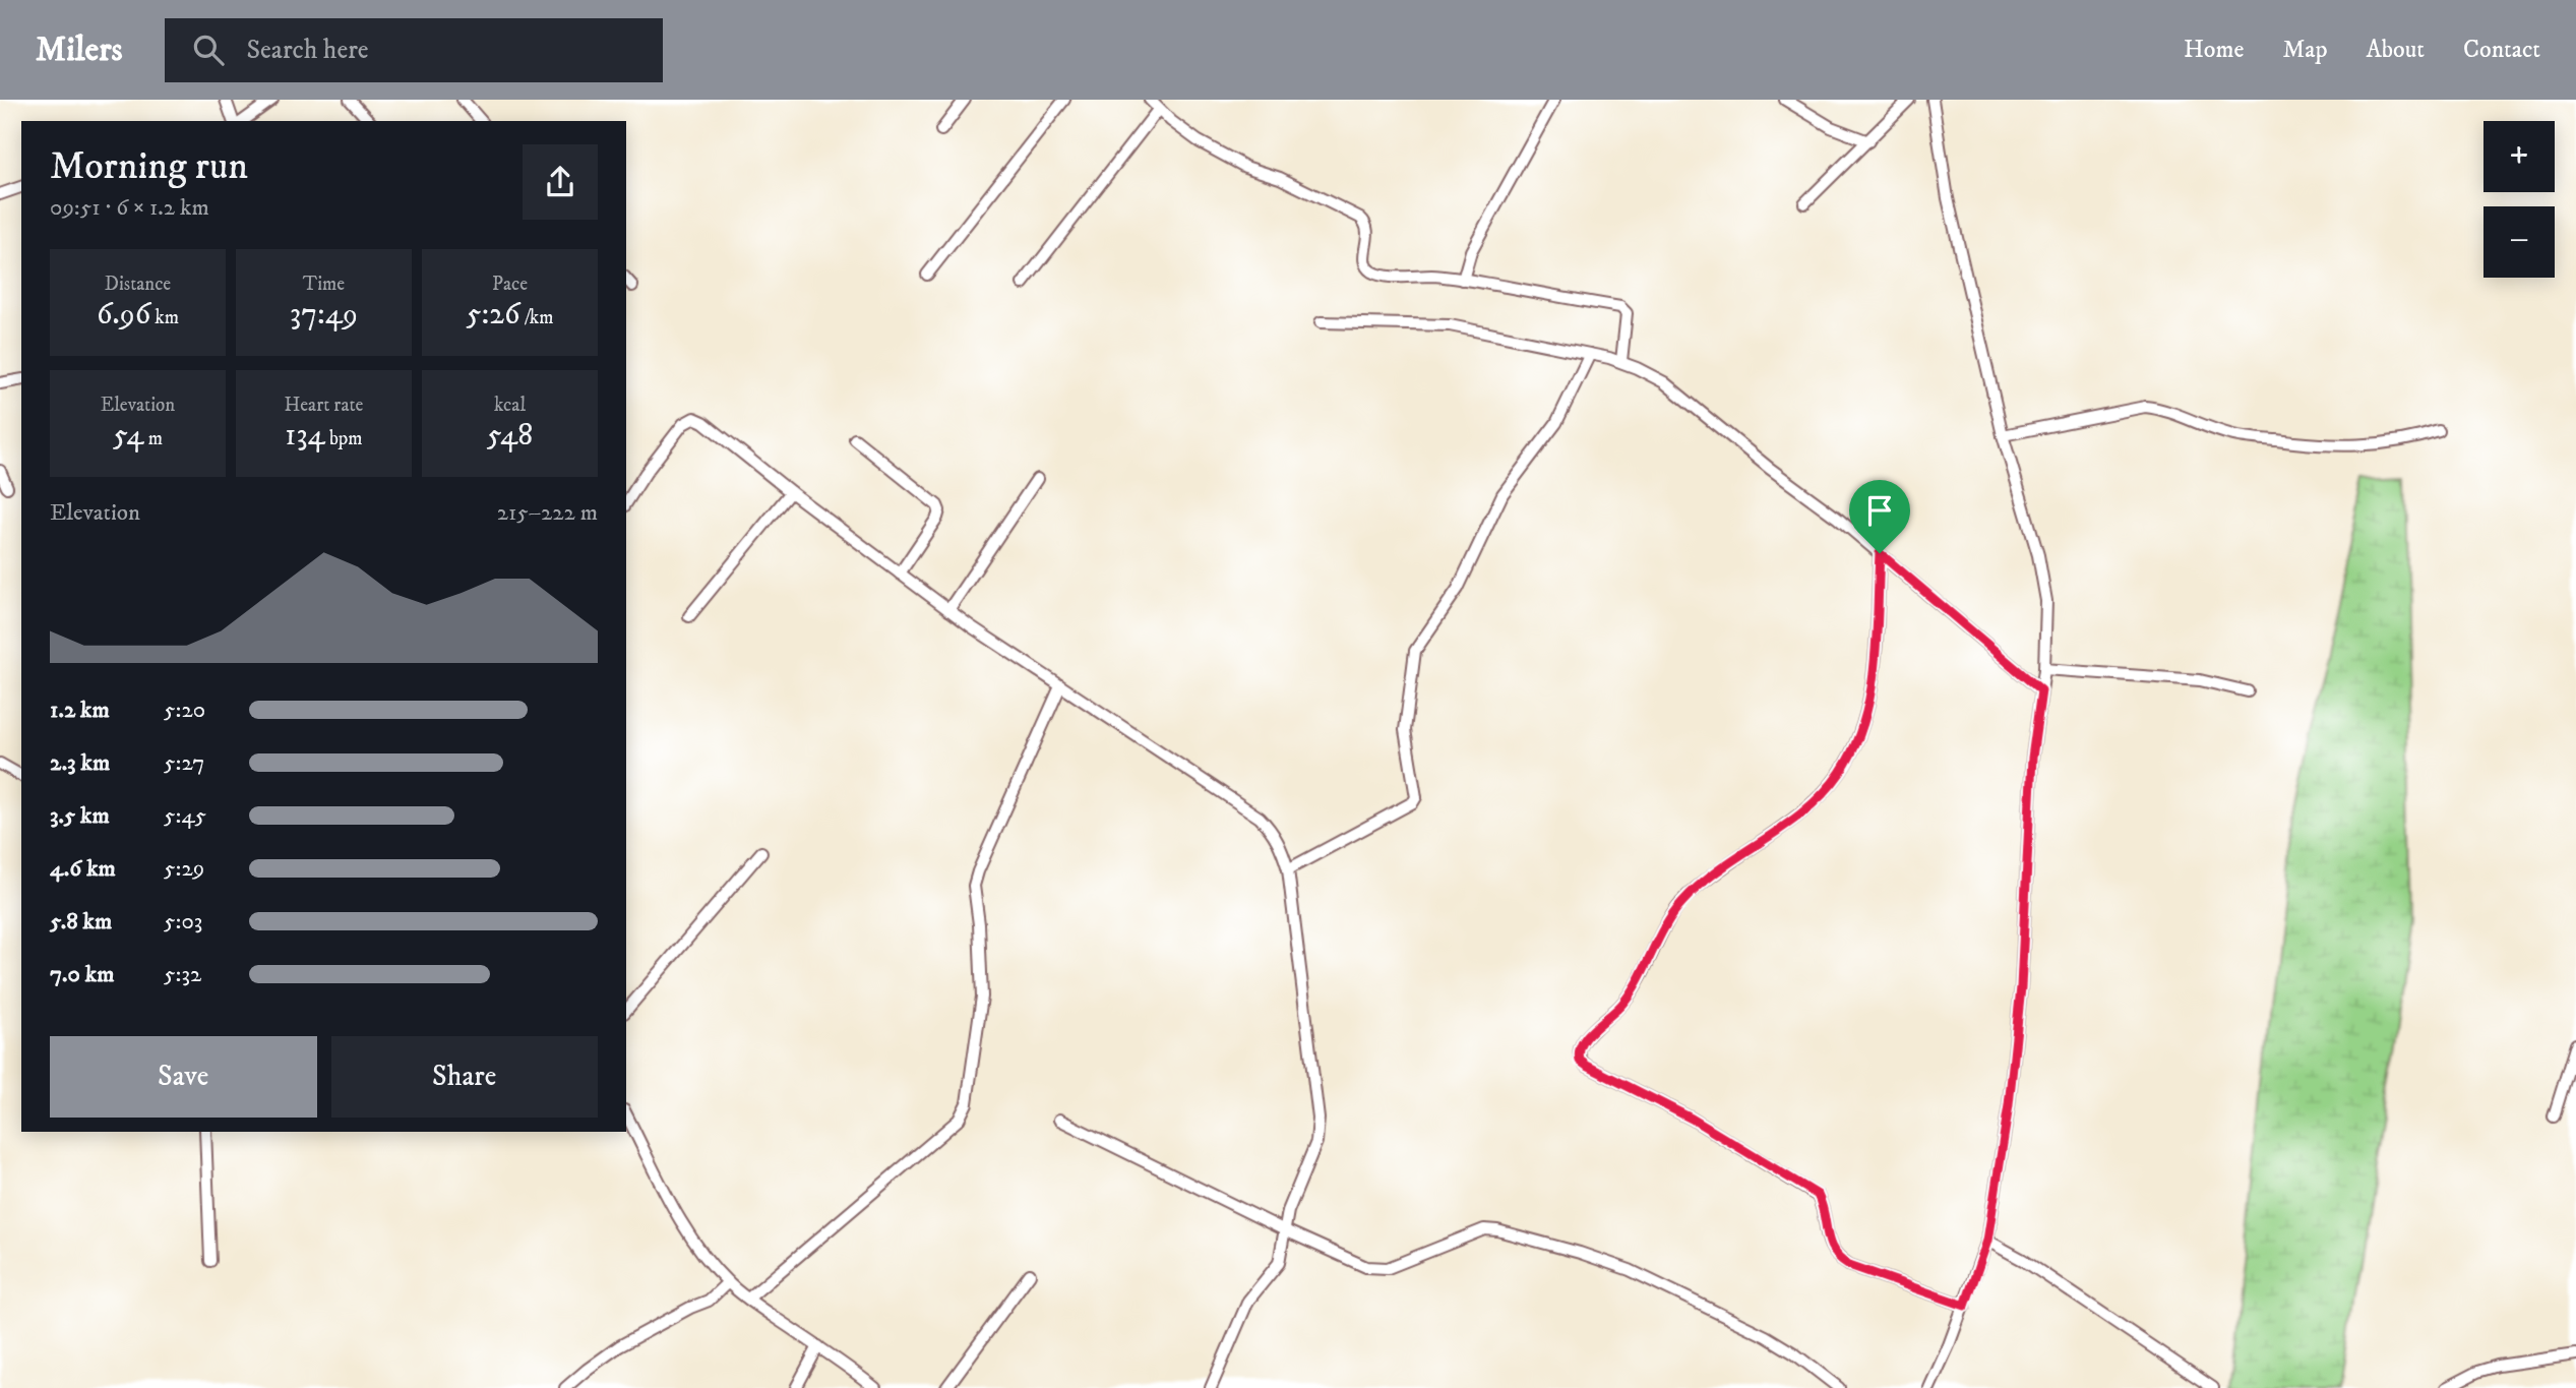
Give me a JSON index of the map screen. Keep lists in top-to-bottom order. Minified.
{"page":{"header":"Milers","search":"Search here","nav":["Home","Map","About","Contact"],"map_buttons":["+","−"],"heading":["Morning run","09:51 · 6 × 1.2 km"],"stats":[["Distance","6.96 km"],["Time","37:49"],["Pace","5:26 /km"],["Elevation","54 m"],["Heart rate","134 bpm"],["kcal","548"]],"chart":["Elevation","215–222 m"],"list":[{"name":"1.2 km","note":"5:20"},{"name":"2.3 km","note":"5:27"},{"name":"3.5 km","note":"5:45"},{"name":"4.6 km","note":"5:29"},{"name":"5.8 km","note":"5:03"},{"name":"7.0 km","note":"5:32"}],"buttons":["Save","Share"]}}
